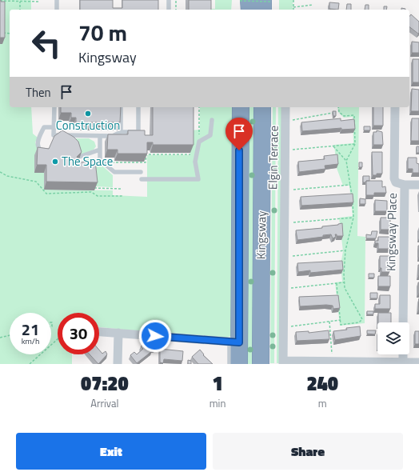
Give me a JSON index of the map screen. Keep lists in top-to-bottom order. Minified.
{"streets":{"highway":["Kingsway"],"street":["Elgin Terrace","Kingsway Place"]},"places":["Construction","The Space"],"page":{"turn":["70 m","Kingsway"],"then":"Then","speed":"21 km/h","limit":"30","eta":["07:20","Arrival","1","min","240","m"],"buttons":["Exit","Share"]}}
